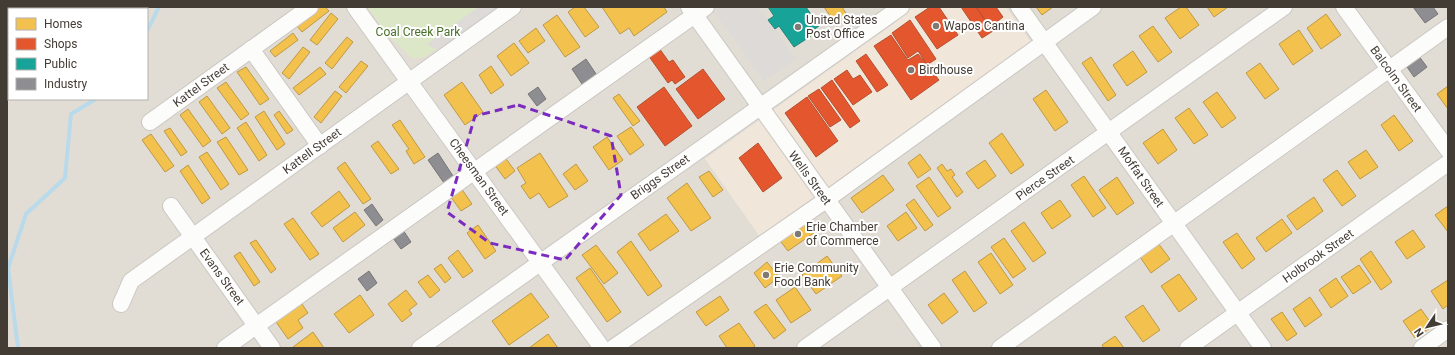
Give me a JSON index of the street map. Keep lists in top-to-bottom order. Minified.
{"streets":{"street":["Balcolm Street","Kattel Street","Kattell Street","Cheesman Street","Briggs Street","Moffat Street","Wells Street","Pierce Street","Holbrook Street","Evans Street"]},"crossings":[["Kattell Street","Cheesman Street"],["Kattell Street","Evans Street"],["Cheesman Street","Briggs Street"],["Briggs Street","Wells Street"],["Moffat Street","Pierce Street"],["Moffat Street","Holbrook Street"],["Wells Street","Pierce Street"]],"parks":["Coal Creek Park"],"places":["Wapos Cantina","United States Post Office","Birdhouse","Erie Chamber of Commerce","Erie Community Food Bank"],"legend":["Homes","Shops","Public","Industry"],"north":"bottom left"}
